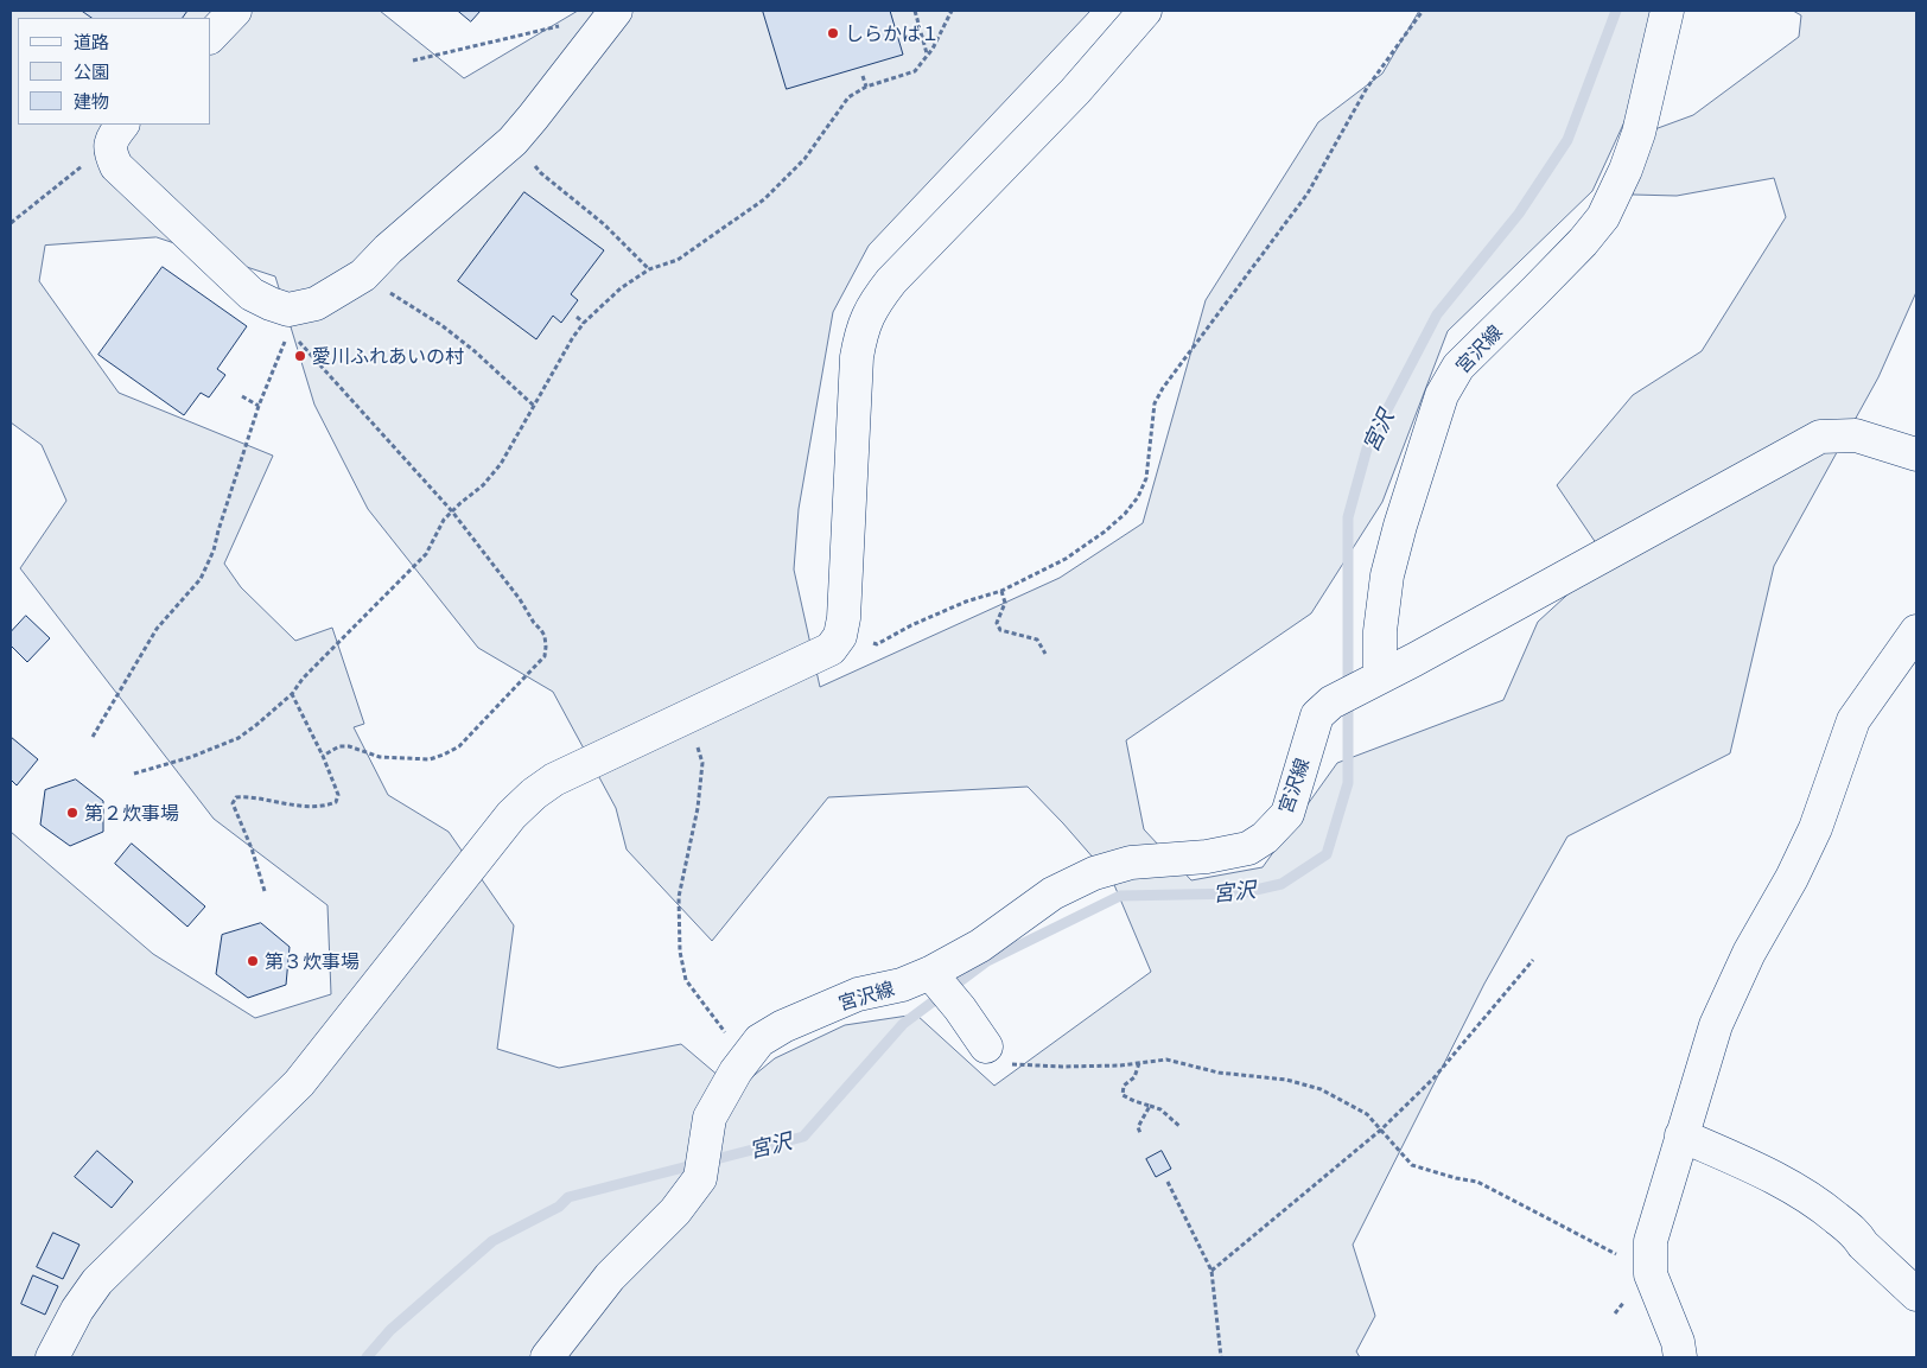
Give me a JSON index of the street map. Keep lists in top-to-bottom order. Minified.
{"streets":{"street":["宮沢線"]},"water":["宮沢"],"places":["しらかば１","愛川ふれあいの村","第２炊事場","第３炊事場"],"legend":["道路","公園","建物"]}
